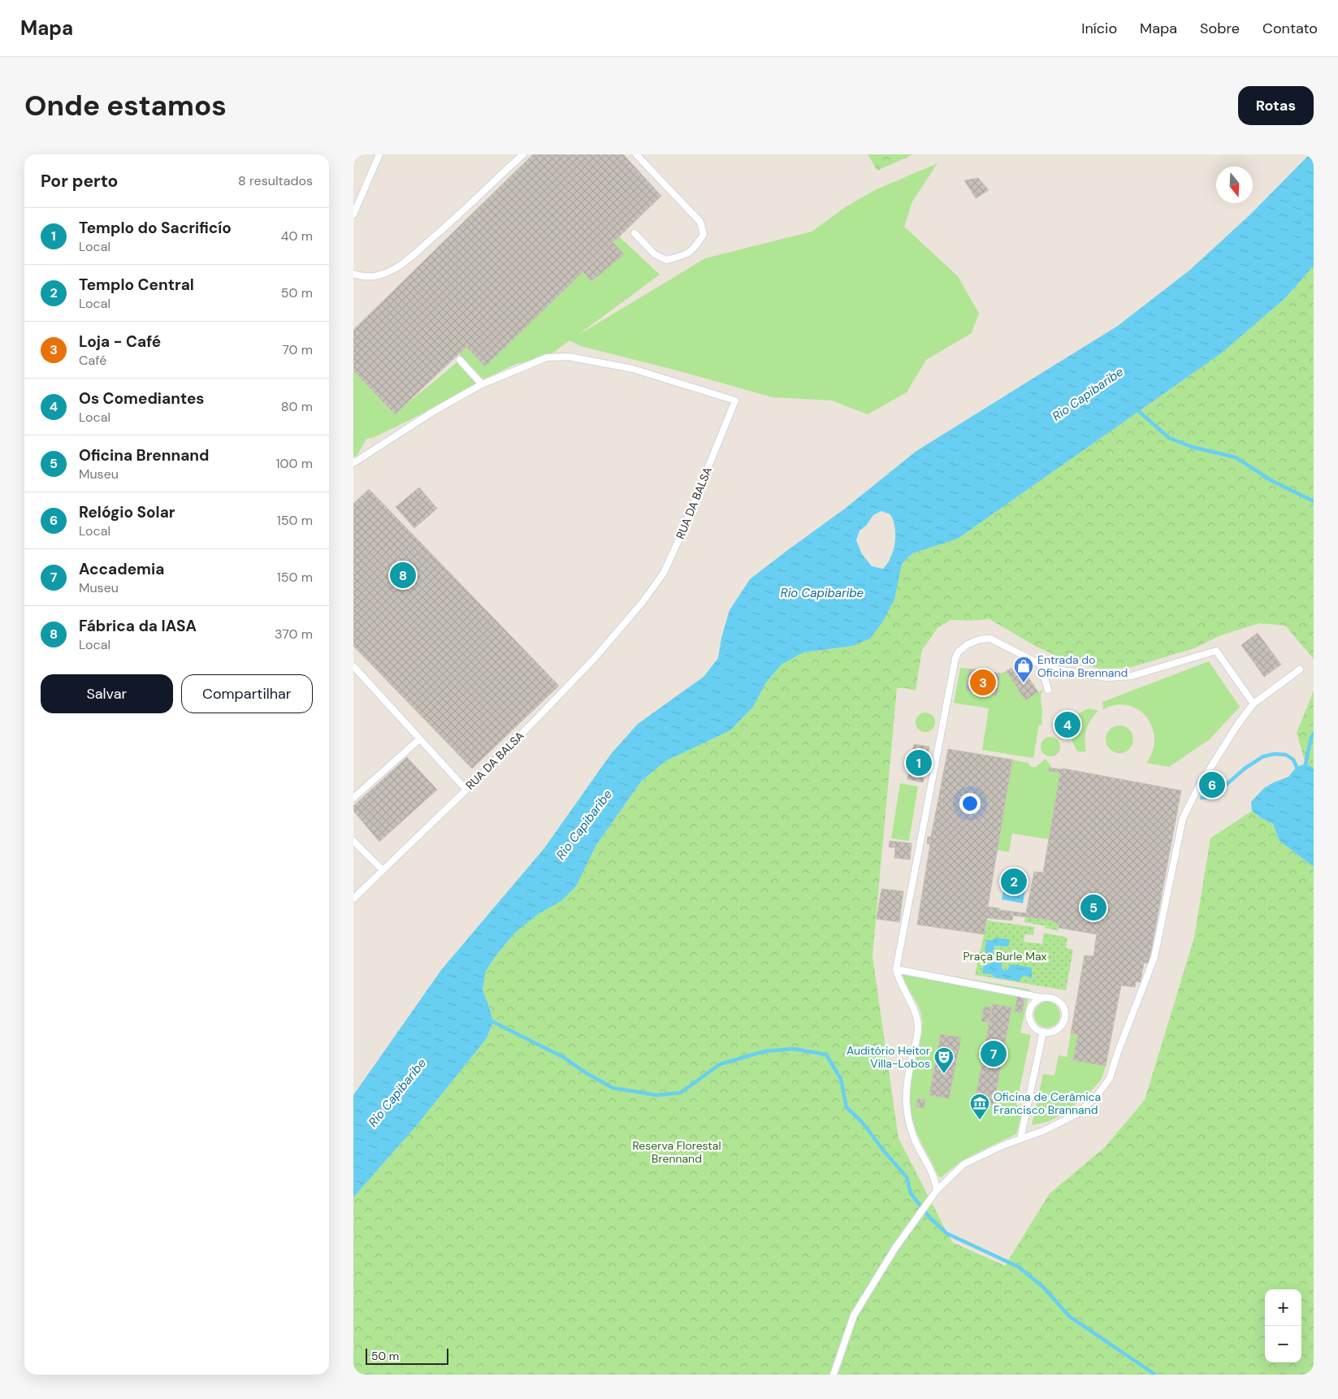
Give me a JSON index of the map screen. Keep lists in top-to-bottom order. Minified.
{"streets":{"lane":["RUA DA BALSA"]},"water":["Rio Capibaribe"],"parks":["Praça Burle Max","Reserva Florestal Brennand"],"places":{"shop":["Entrada do Oficina Brennand"],"theatre":["Auditório Heitor Villa-Lobos"],"museum":["Oficina de Cerâmica Francisco Brannand"]},"scale_bar":"50 m","north":"bottom","page":{"header":"Mapa","nav":["Início","Mapa","Sobre","Contato"],"buttons":["Rotas",["Salvar","Compartilhar"]],"title":"Onde estamos","heading":["Por perto","8 resultados"],"list":[{"mark":"1","name":"Templo do Sacrificío","note":"Local","value":"40 m"},{"mark":"2","name":"Templo Central","note":"Local","value":"50 m"},{"mark":"3","name":"Loja - Café","note":"Café","value":"70 m"},{"mark":"4","name":"Os Comediantes","note":"Local","value":"80 m"},{"mark":"5","name":"Oficina Brennand","note":"Museu","value":"100 m"},{"mark":"6","name":"Relógio Solar","note":"Local","value":"150 m"},{"mark":"7","name":"Accademia","note":"Museu","value":"150 m"},{"mark":"8","name":"Fábrica da IASA","note":"Local","value":"370 m"}],"pins":["8","3","4","1","6","2","5","7"],"map_buttons":["+","−"],"scale":"50 m"}}
